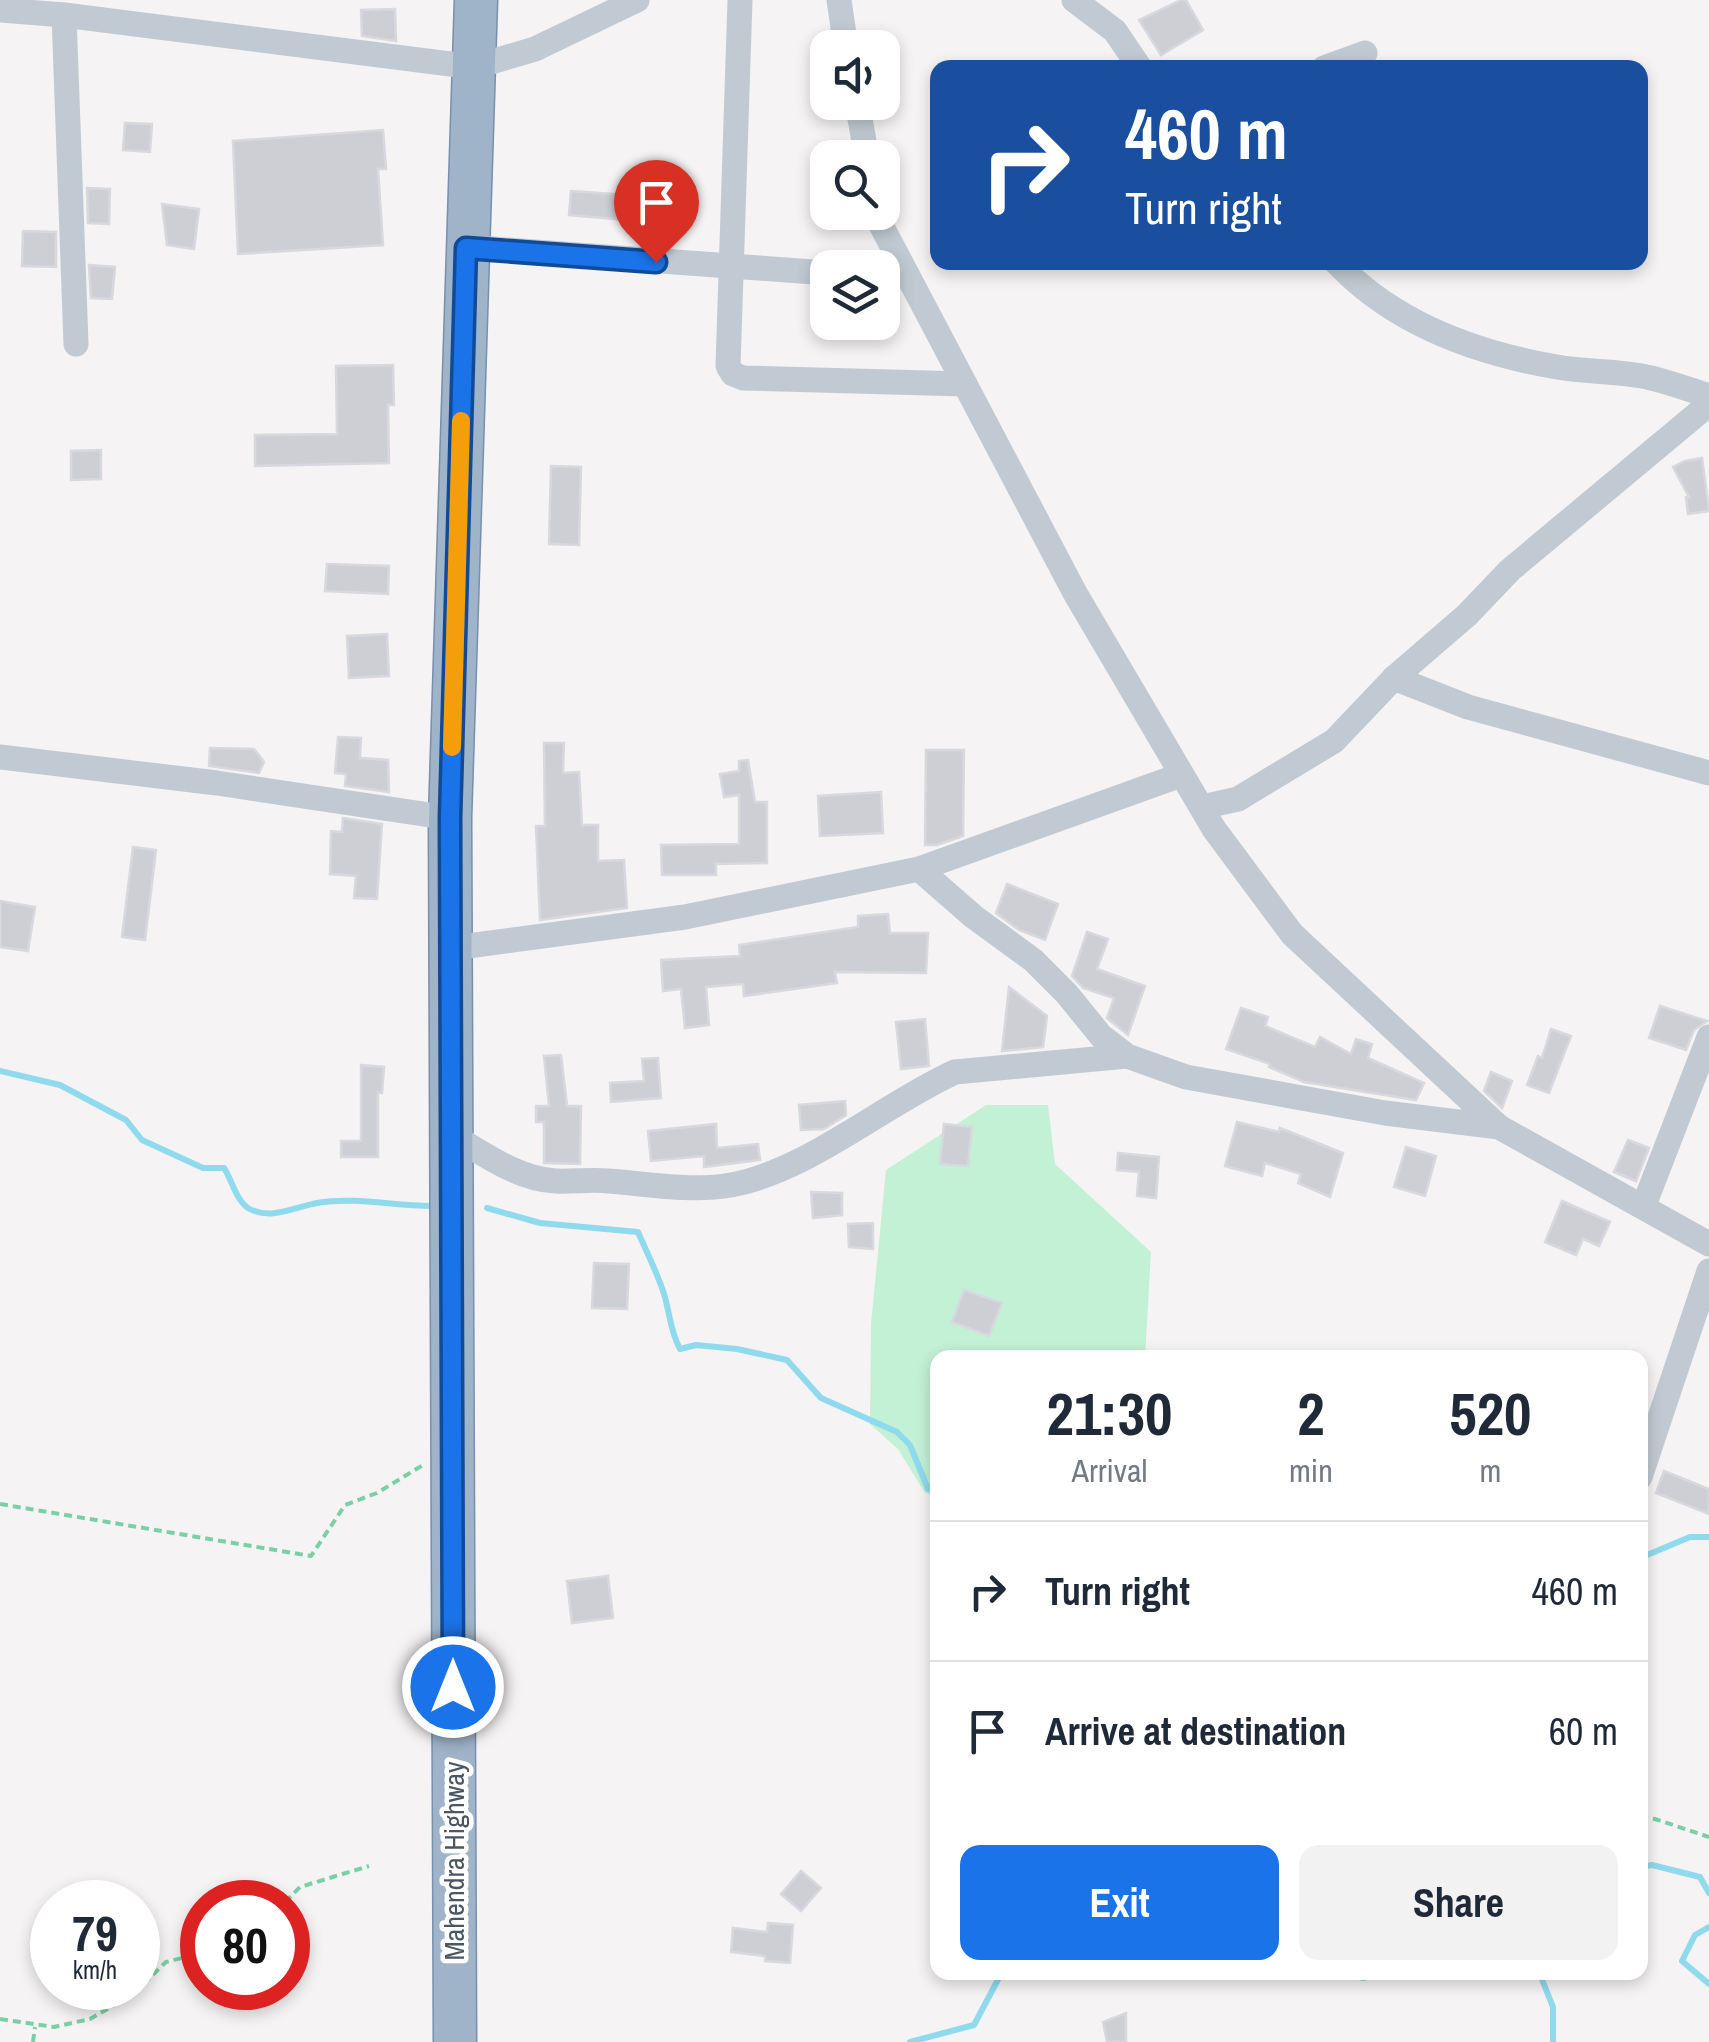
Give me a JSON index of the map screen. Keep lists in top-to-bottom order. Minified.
{"streets":{"highway":["Mahendra Highway"]},"page":{"turn":["460 m","Turn right"],"eta":["21:30","Arrival","2","min","520","m"],"list":[{"name":"Turn right","value":"460 m"},{"name":"Arrive at destination","value":"60 m"}],"buttons":["Exit","Share"],"speed":"79 km/h","limit":"80"}}
